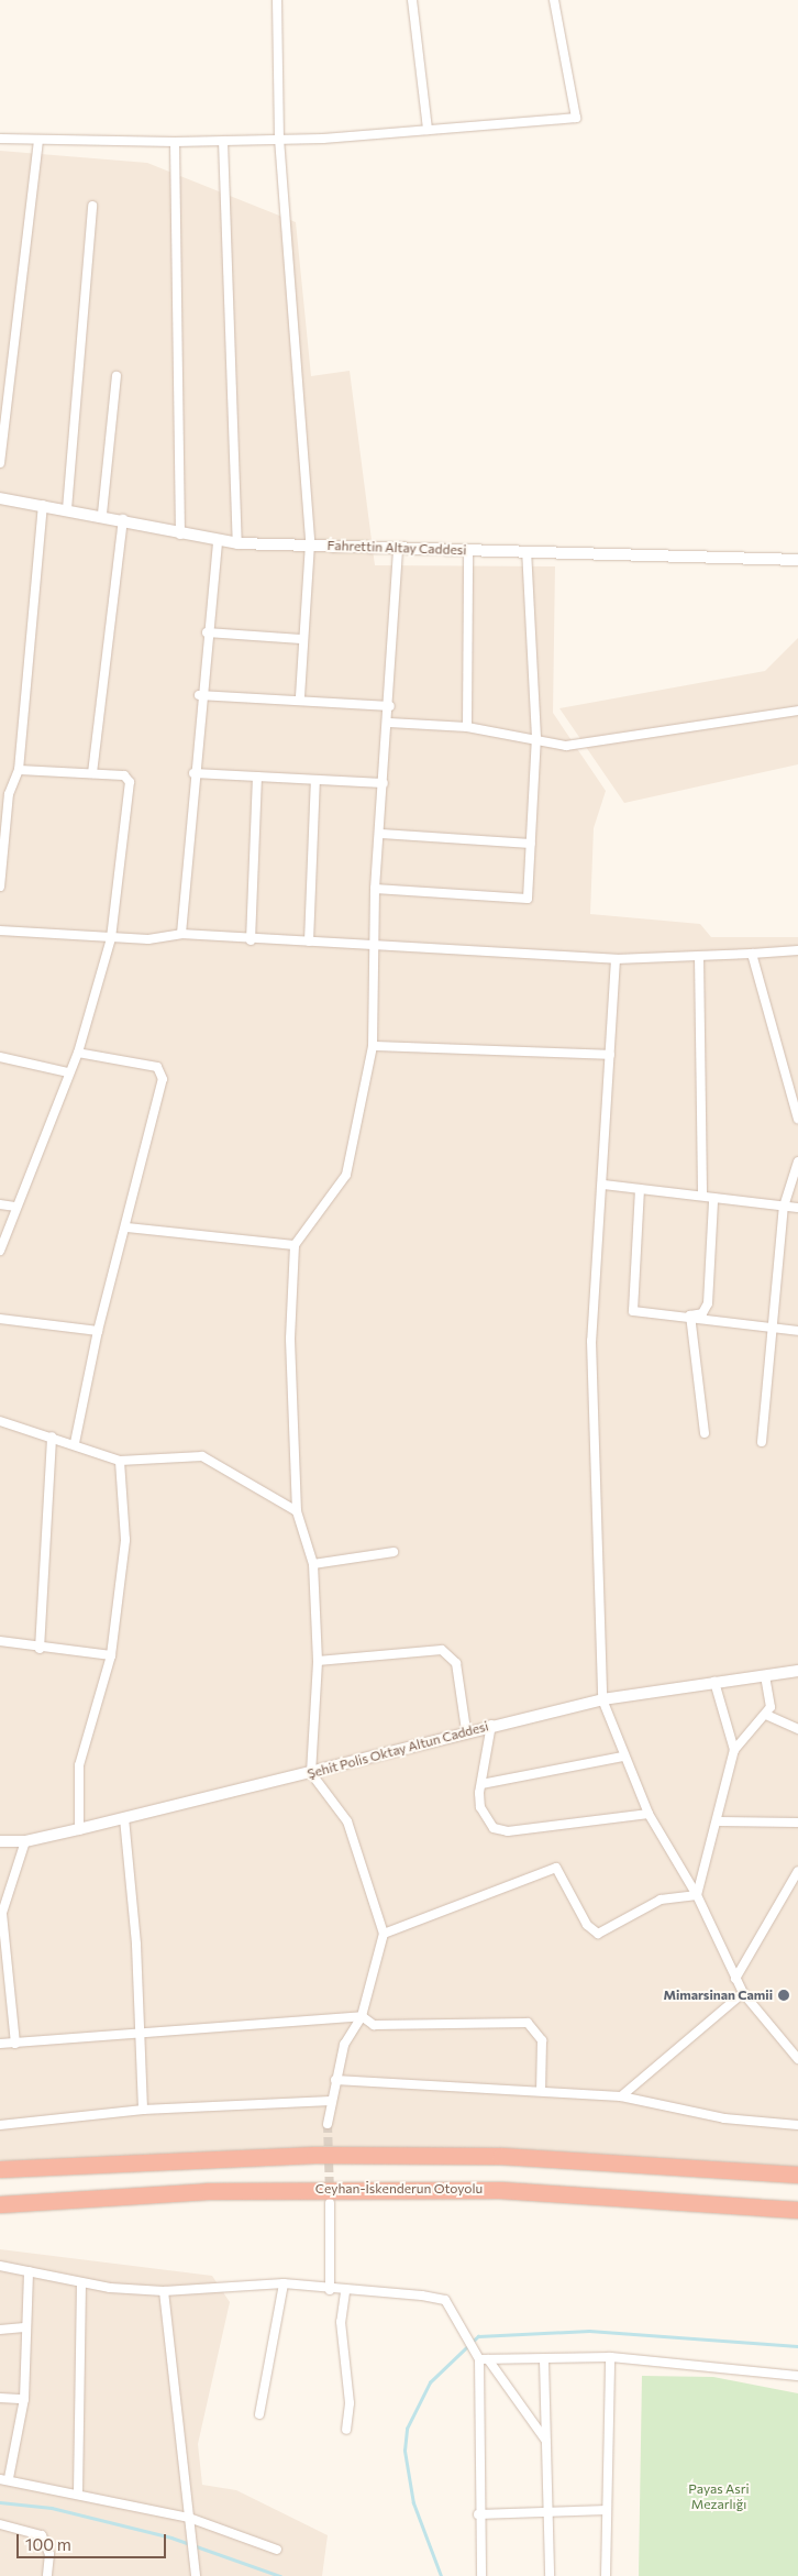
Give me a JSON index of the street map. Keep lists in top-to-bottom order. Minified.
{"streets":{"highway":["Ceyhan-İskenderun Otoyolu"],"street":["Fahrettin Altay Caddesi","Şehit Polis Oktay Altun Caddesi"]},"parks":["Payas Asri Mezarlığı"],"places":["Mimarsinan Camii"],"scale_bar":"100 m"}
